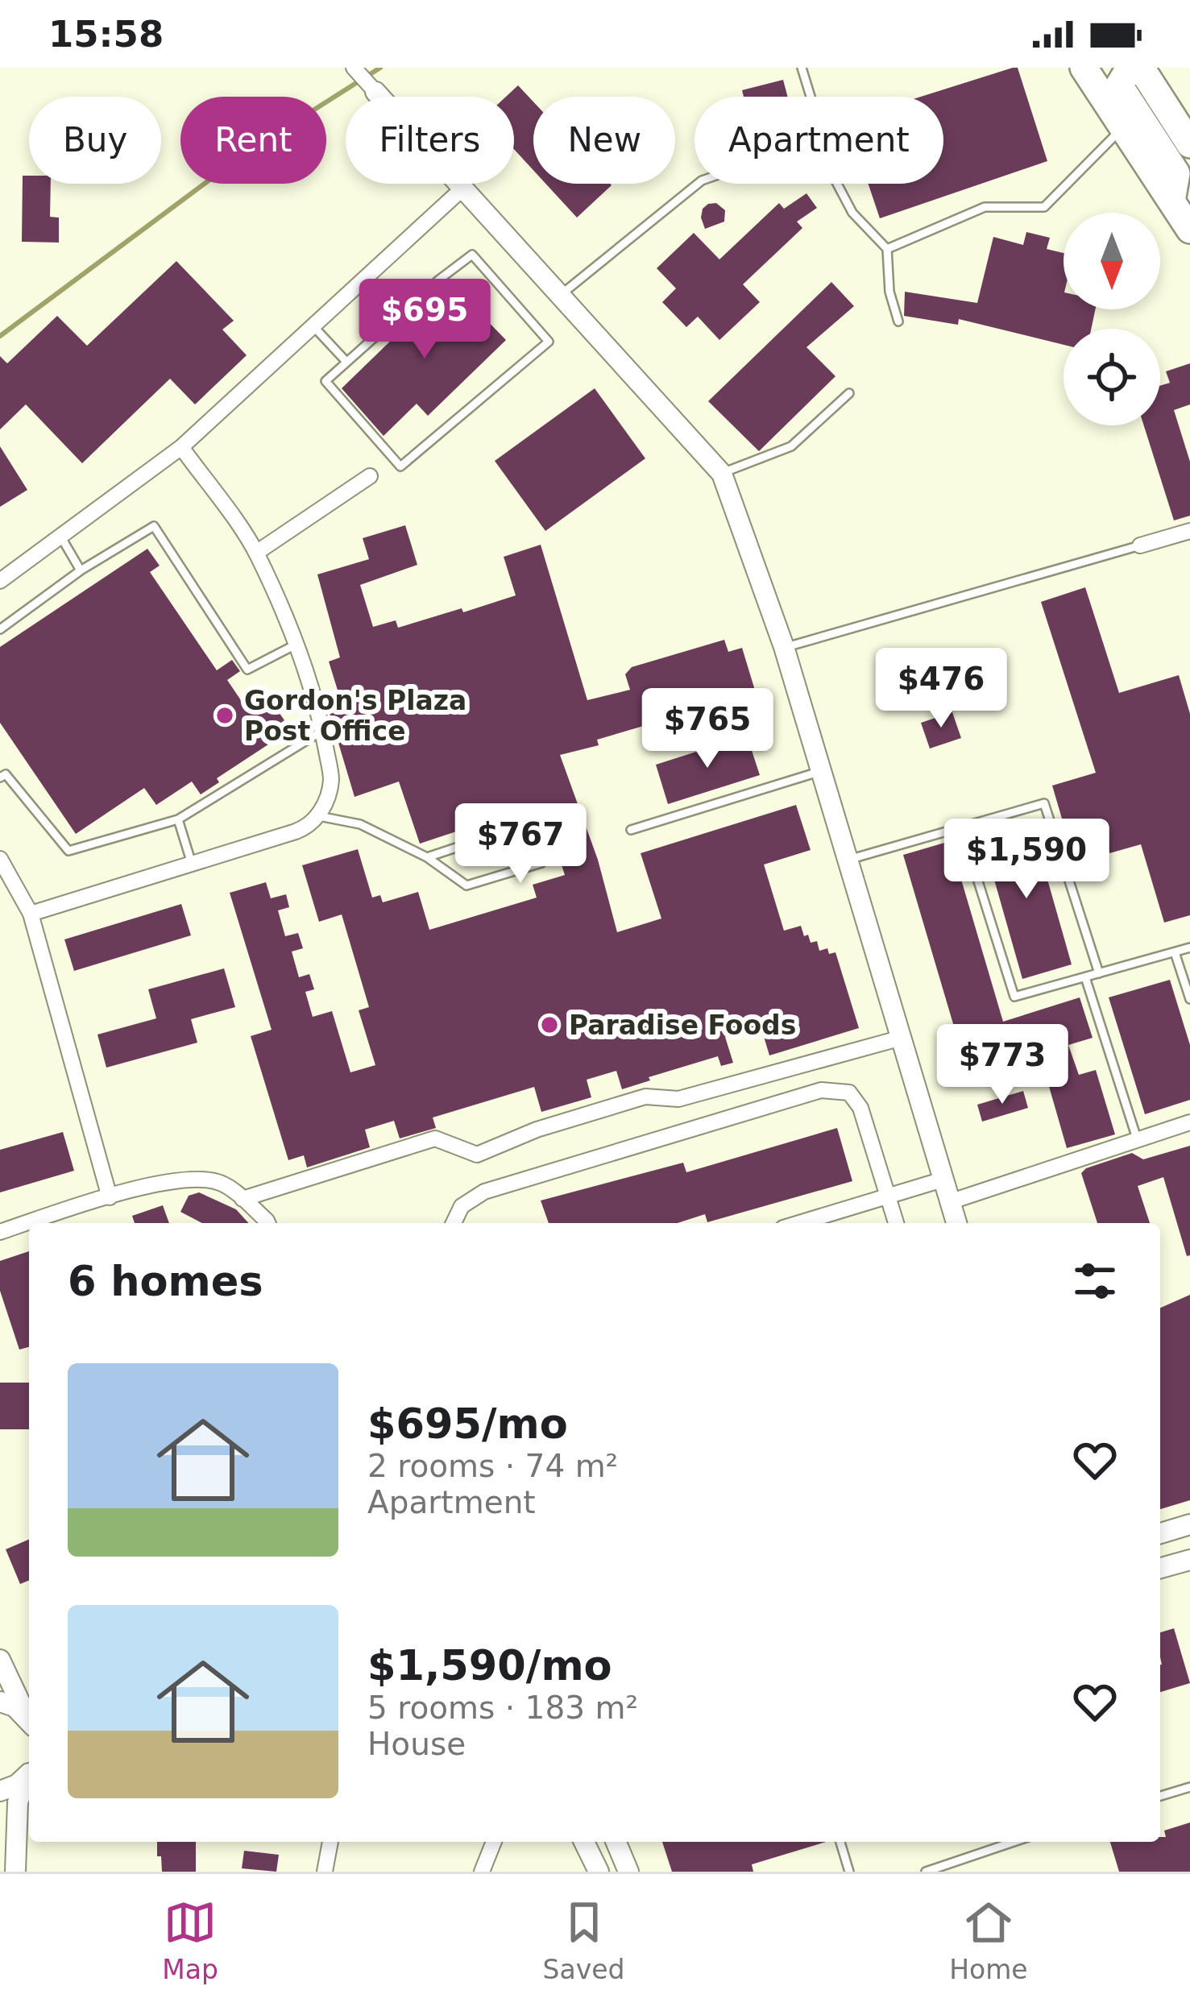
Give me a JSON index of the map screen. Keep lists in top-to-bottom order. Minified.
{"places":["Gordon's Plaza Post Office","Paradise Foods"],"north":"bottom","page":{"status":"15:58","chip":["Buy","Rent","Filters","New","Apartment"],"price":["$695","$476","$765","$767","$1,590","$773"],"heading":"6 homes","list":[{"name":"$695/mo","note":"2 rooms · 74 m² · Apartment"},{"name":"$1,590/mo","note":"5 rooms · 183 m² · House"}],"tabs":["Map","Saved","Home"]}}
